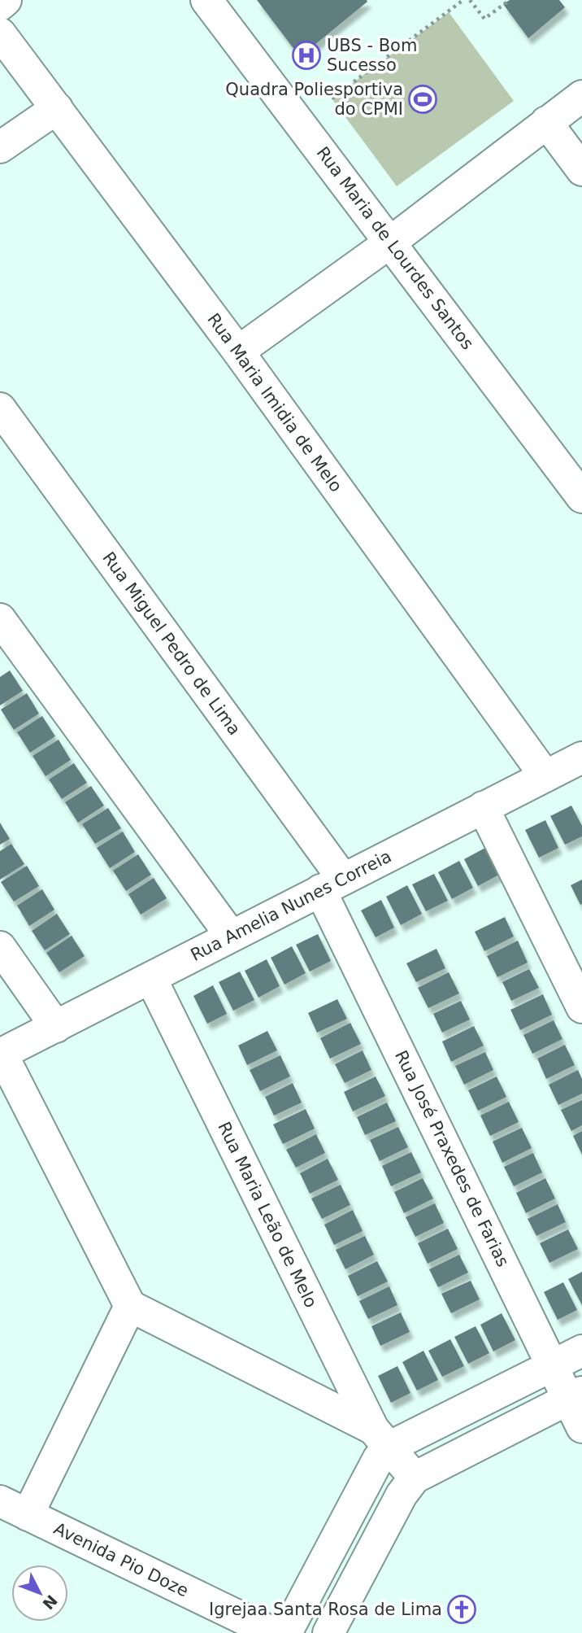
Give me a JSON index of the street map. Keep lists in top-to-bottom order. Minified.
{"streets":{"street":["Rua Maria de Lourdes Santos","Rua Maria Imidia de Melo","Rua Miguel Pedro de Lima","Rua Amelia Nunes Correia","Rua José Praxedes de Farias","Rua Maria Leão de Melo","Avenida Pio Doze"]},"crossings":[["Rua Maria Imidia de Melo","Rua Amelia Nunes Correia"],["Rua Miguel Pedro de Lima","Rua Amelia Nunes Correia"],["Rua Miguel Pedro de Lima","Rua José Praxedes de Farias"],["Rua Amelia Nunes Correia","Rua José Praxedes de Farias"],["Rua Amelia Nunes Correia","Rua Maria Leão de Melo"]],"places":{"hospital":["UBS - Bom Sucesso"],"sports":["Quadra Poliesportiva do CPMI"],"church":["Igrejaa Santa Rosa de Lima"]},"north":"bottom right"}
